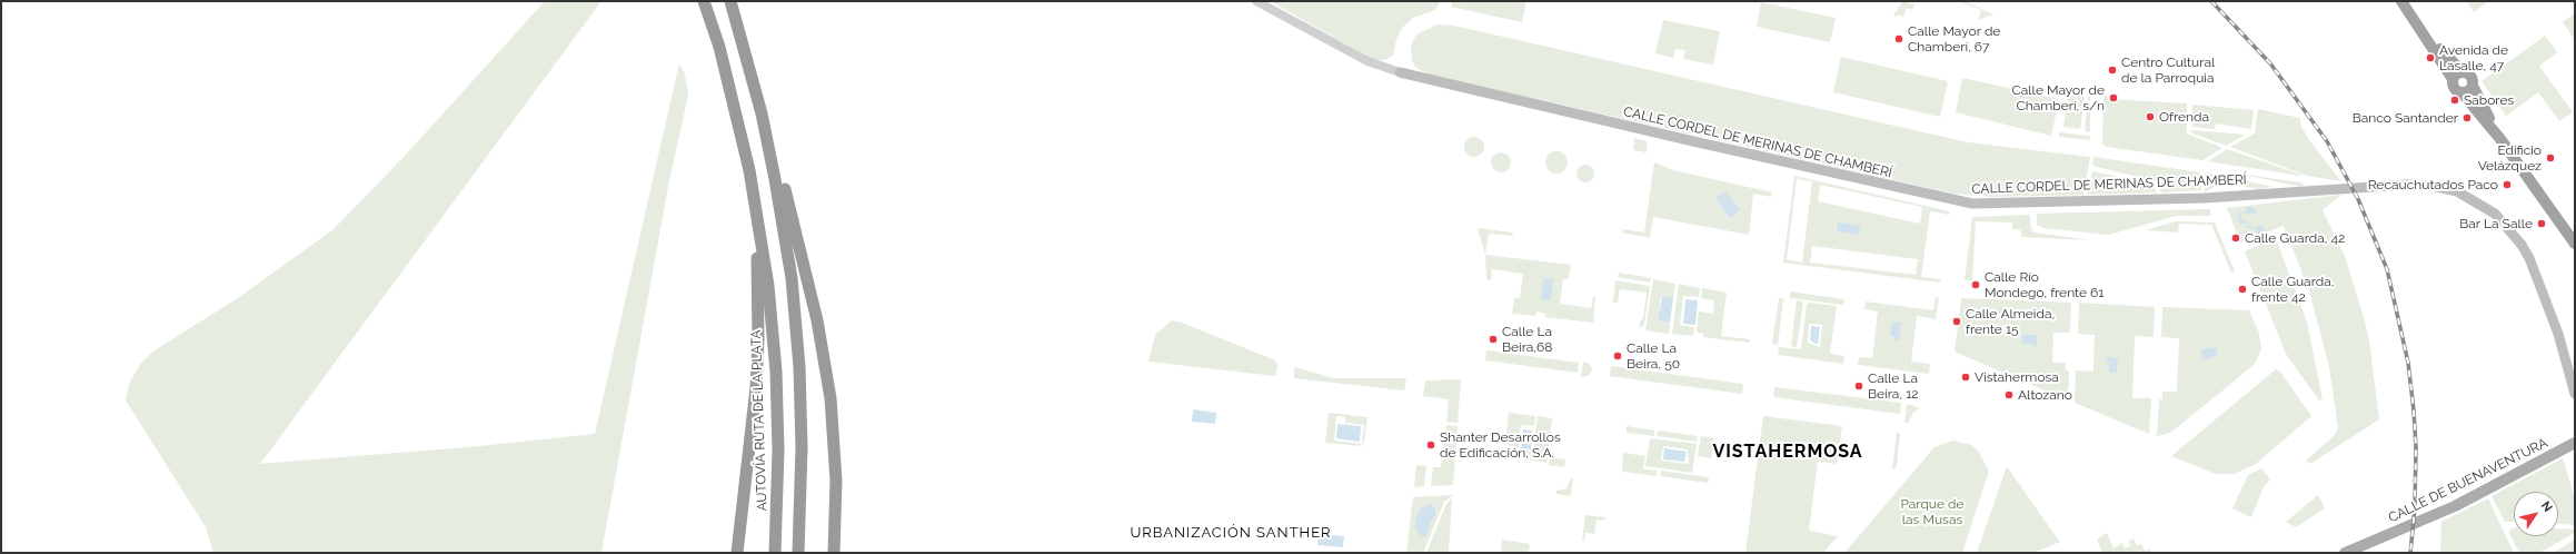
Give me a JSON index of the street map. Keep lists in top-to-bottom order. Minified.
{"streets":{"highway":["AUTOVÍA RUTA DE LA PLATA"],"main road":["CALLE CORDEL DE MERINAS DE CHAMBERÍ","CALLE DE BUENAVENTURA"]},"districts":["VISTAHERMOSA","URBANIZACIÓN SANTHER"],"parks":["Parque de las Musas"],"places":["Calle Mayor de Chamberí, 67","Avenida de Lasalle, 47","Centro Cultural de la Parroquia","Calle Mayor de Chamberí, s/n","Sabores","Ofrenda","Banco Santander","Edificio Velázquez","Recauchutados Paco","Bar La Salle","Calle Guarda, 42","Calle Río Mondego, frente 61","Calle Guarda, frente 42","Calle Almeida, frente 15","Calle La Beira,68","Calle La Beira, 50","Vistahermosa","Calle La Beira, 12","Altozano","Shanter Desarrollos de Edificación, S.A."],"north":"top right"}
